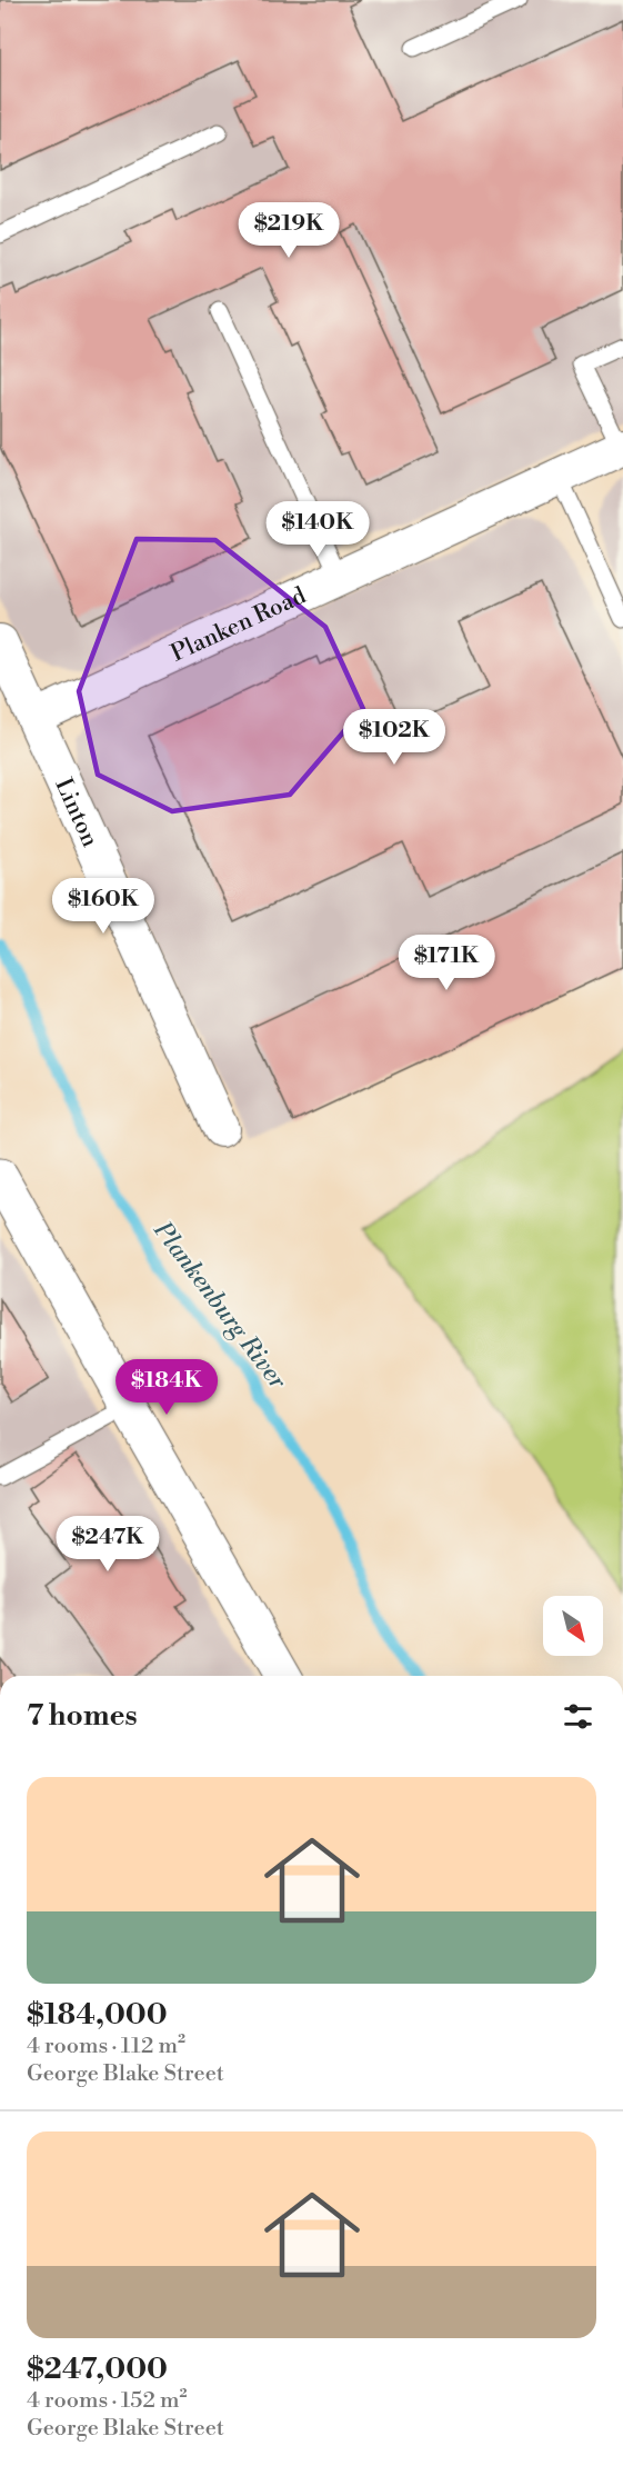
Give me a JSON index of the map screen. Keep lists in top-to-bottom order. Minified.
{"streets":{"street":["Planken Road","Linton"]},"crossings":[["Planken Road","Linton"]],"water":["Plankenburg River"],"north":"bottom right","page":{"price":["$219K","$140K","$102K","$160K","$171K","$184K","$247K"],"heading":"7 homes","list":[{"name":"$184,000","note":"4 rooms · 112 m² · George Blake Street"},{"name":"$247,000","note":"4 rooms · 152 m² · George Blake Street"}]}}
